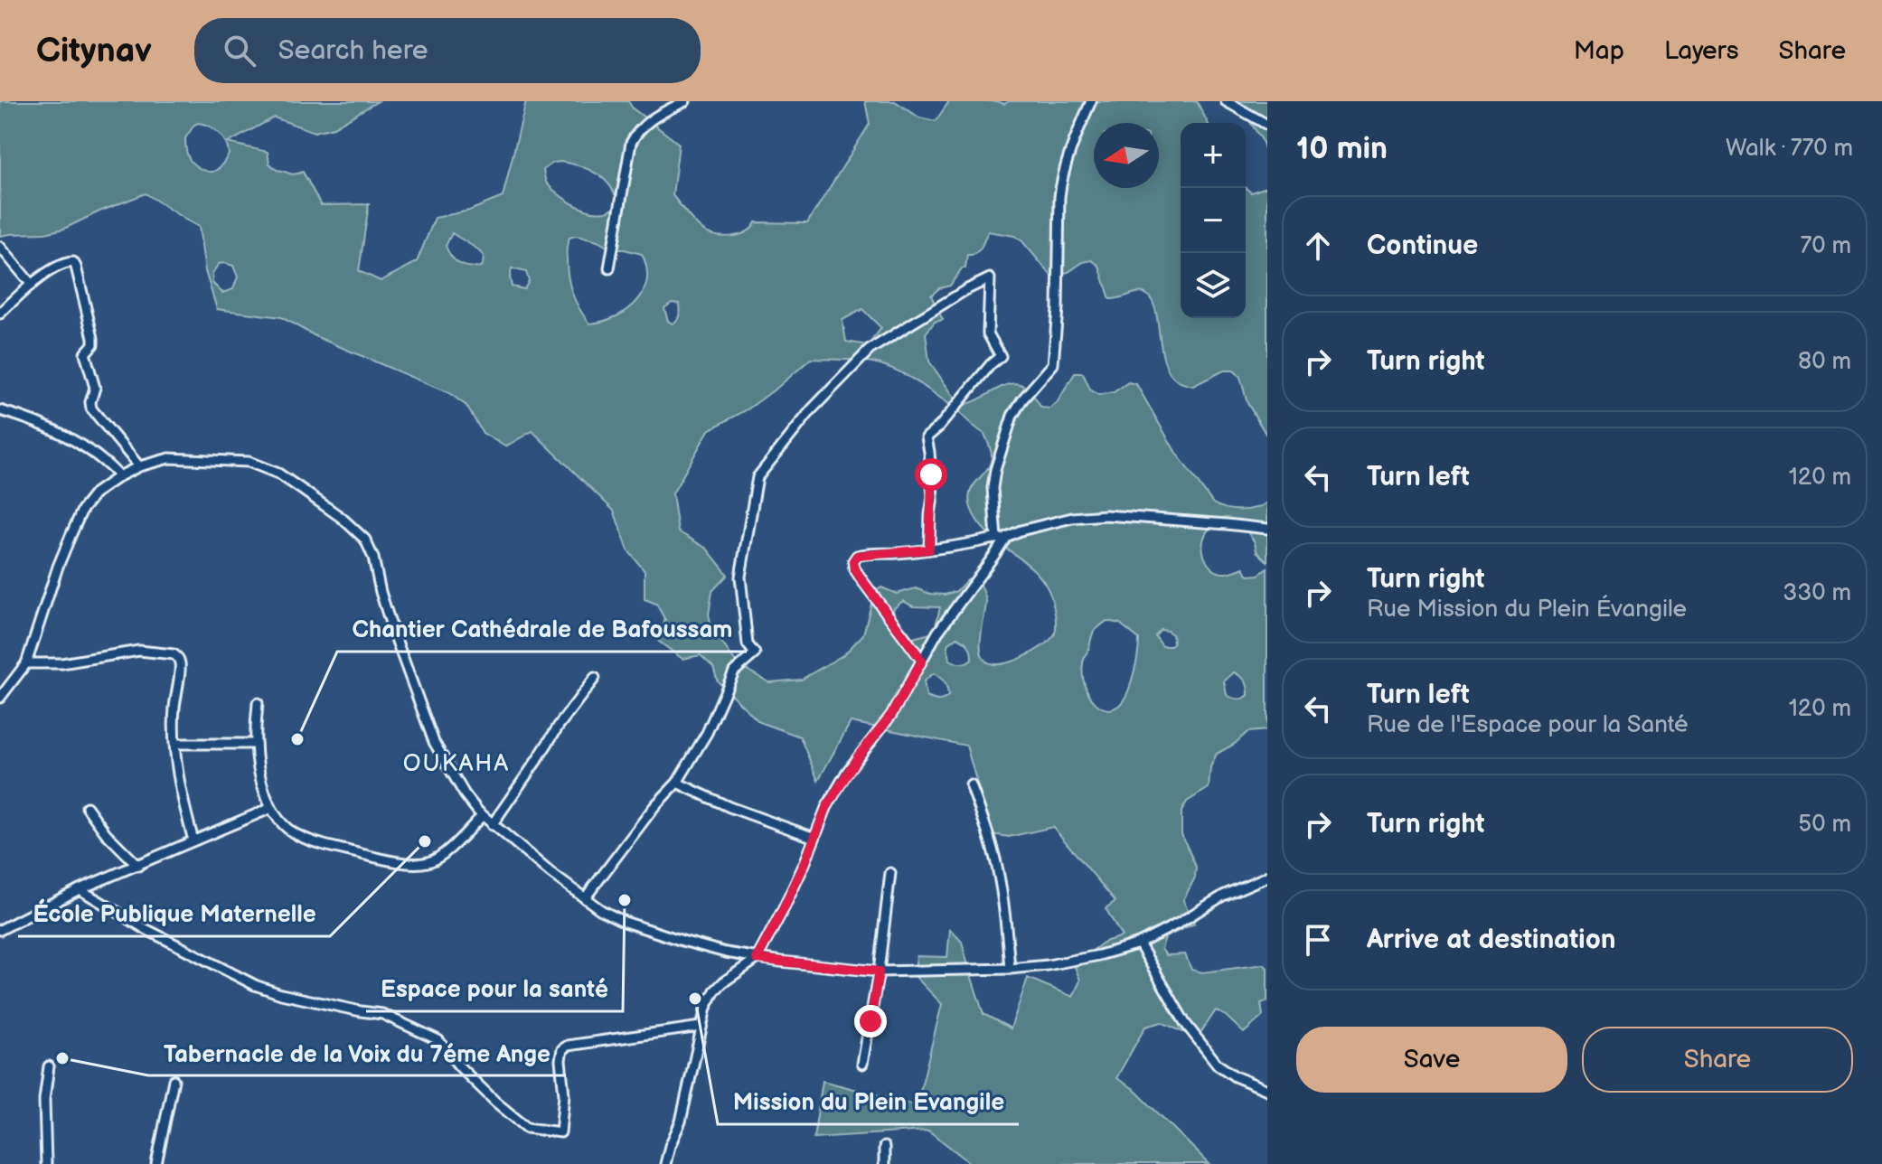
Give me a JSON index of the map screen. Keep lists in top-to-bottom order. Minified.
{"districts":["OUKAHA"],"places":["Chantier Cathédrale de Bafoussam","École Publique Maternelle","Espace pour la santé","Mission du Plein Evangile","Tabernacle de la Voix du 7éme Ange"],"north":"left","page":{"header":"Citynav","search":"Search here","nav":["Map","Layers","Share"],"heading":["10 min","Walk · 770 m"],"map_buttons":["+","−"],"list":[["Continue","70 m"],["Turn right","80 m"],["Turn left","120 m"],["Turn right","Rue Mission du Plein Évangile","330 m"],["Turn left","Rue de l'Espace pour la Santé","120 m"],["Turn right","50 m"],"Arrive at destination"],"buttons":["Save","Share"]}}
